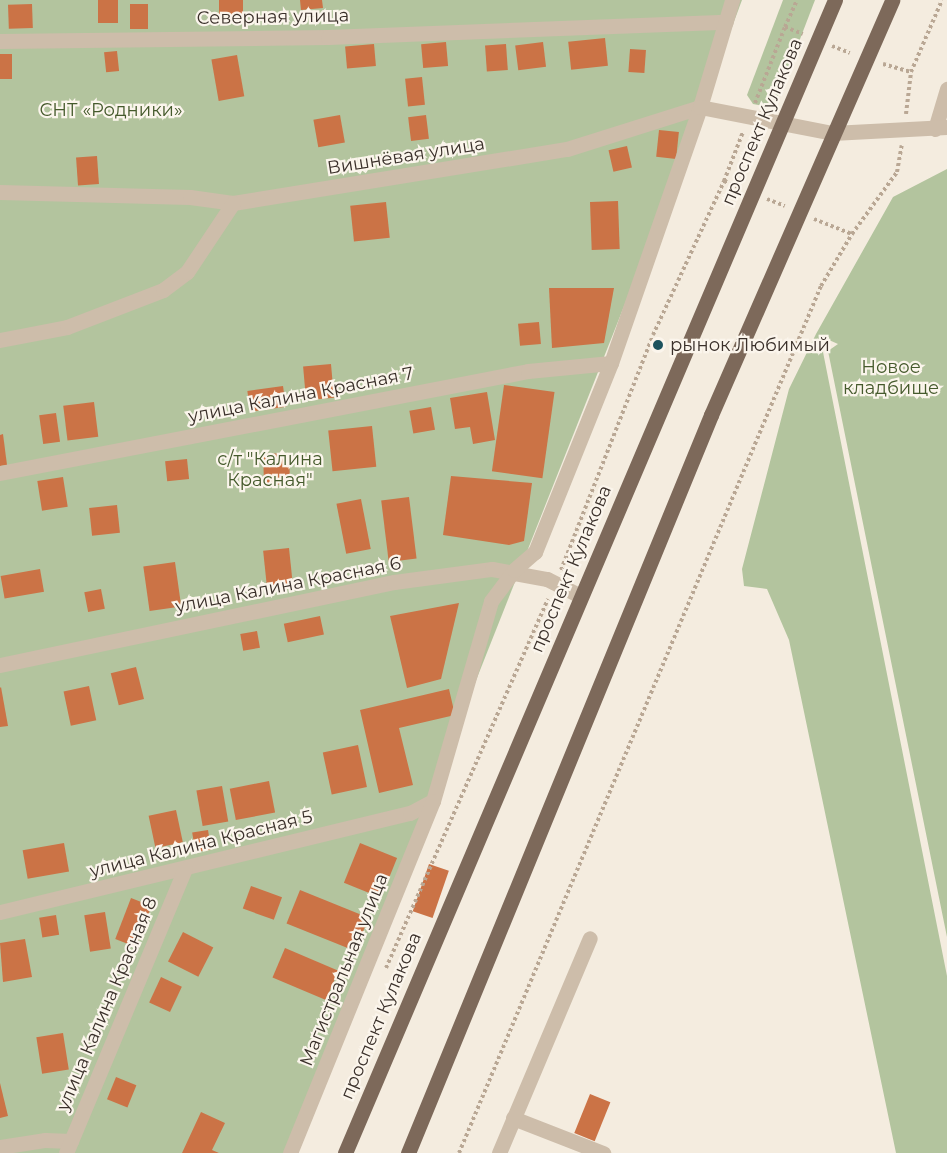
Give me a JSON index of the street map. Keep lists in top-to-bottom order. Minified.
{"streets":{"main road":["проспект Кулакова"],"street":["Северная улица","Вишнёвая улица","улица Калина Красная 7","улица Калина Красная 6","улица Калина Красная 5","Магистральная улица","улица Калина Красная 8"]},"crossings":[["проспект Кулакова","улица Калина Красная 6"],["Вишнёвая улица","Магистральная улица"],["улица Калина Красная 7","Магистральная улица"],["улица Калина Красная 6","Магистральная улица"],["улица Калина Красная 5","Магистральная улица"],["улица Калина Красная 5","улица Калина Красная 8"]],"parks":["СНТ «Родники»","Новое кладбище","с/т \"Калина Красная\""],"places":["рынок Любимый"]}
